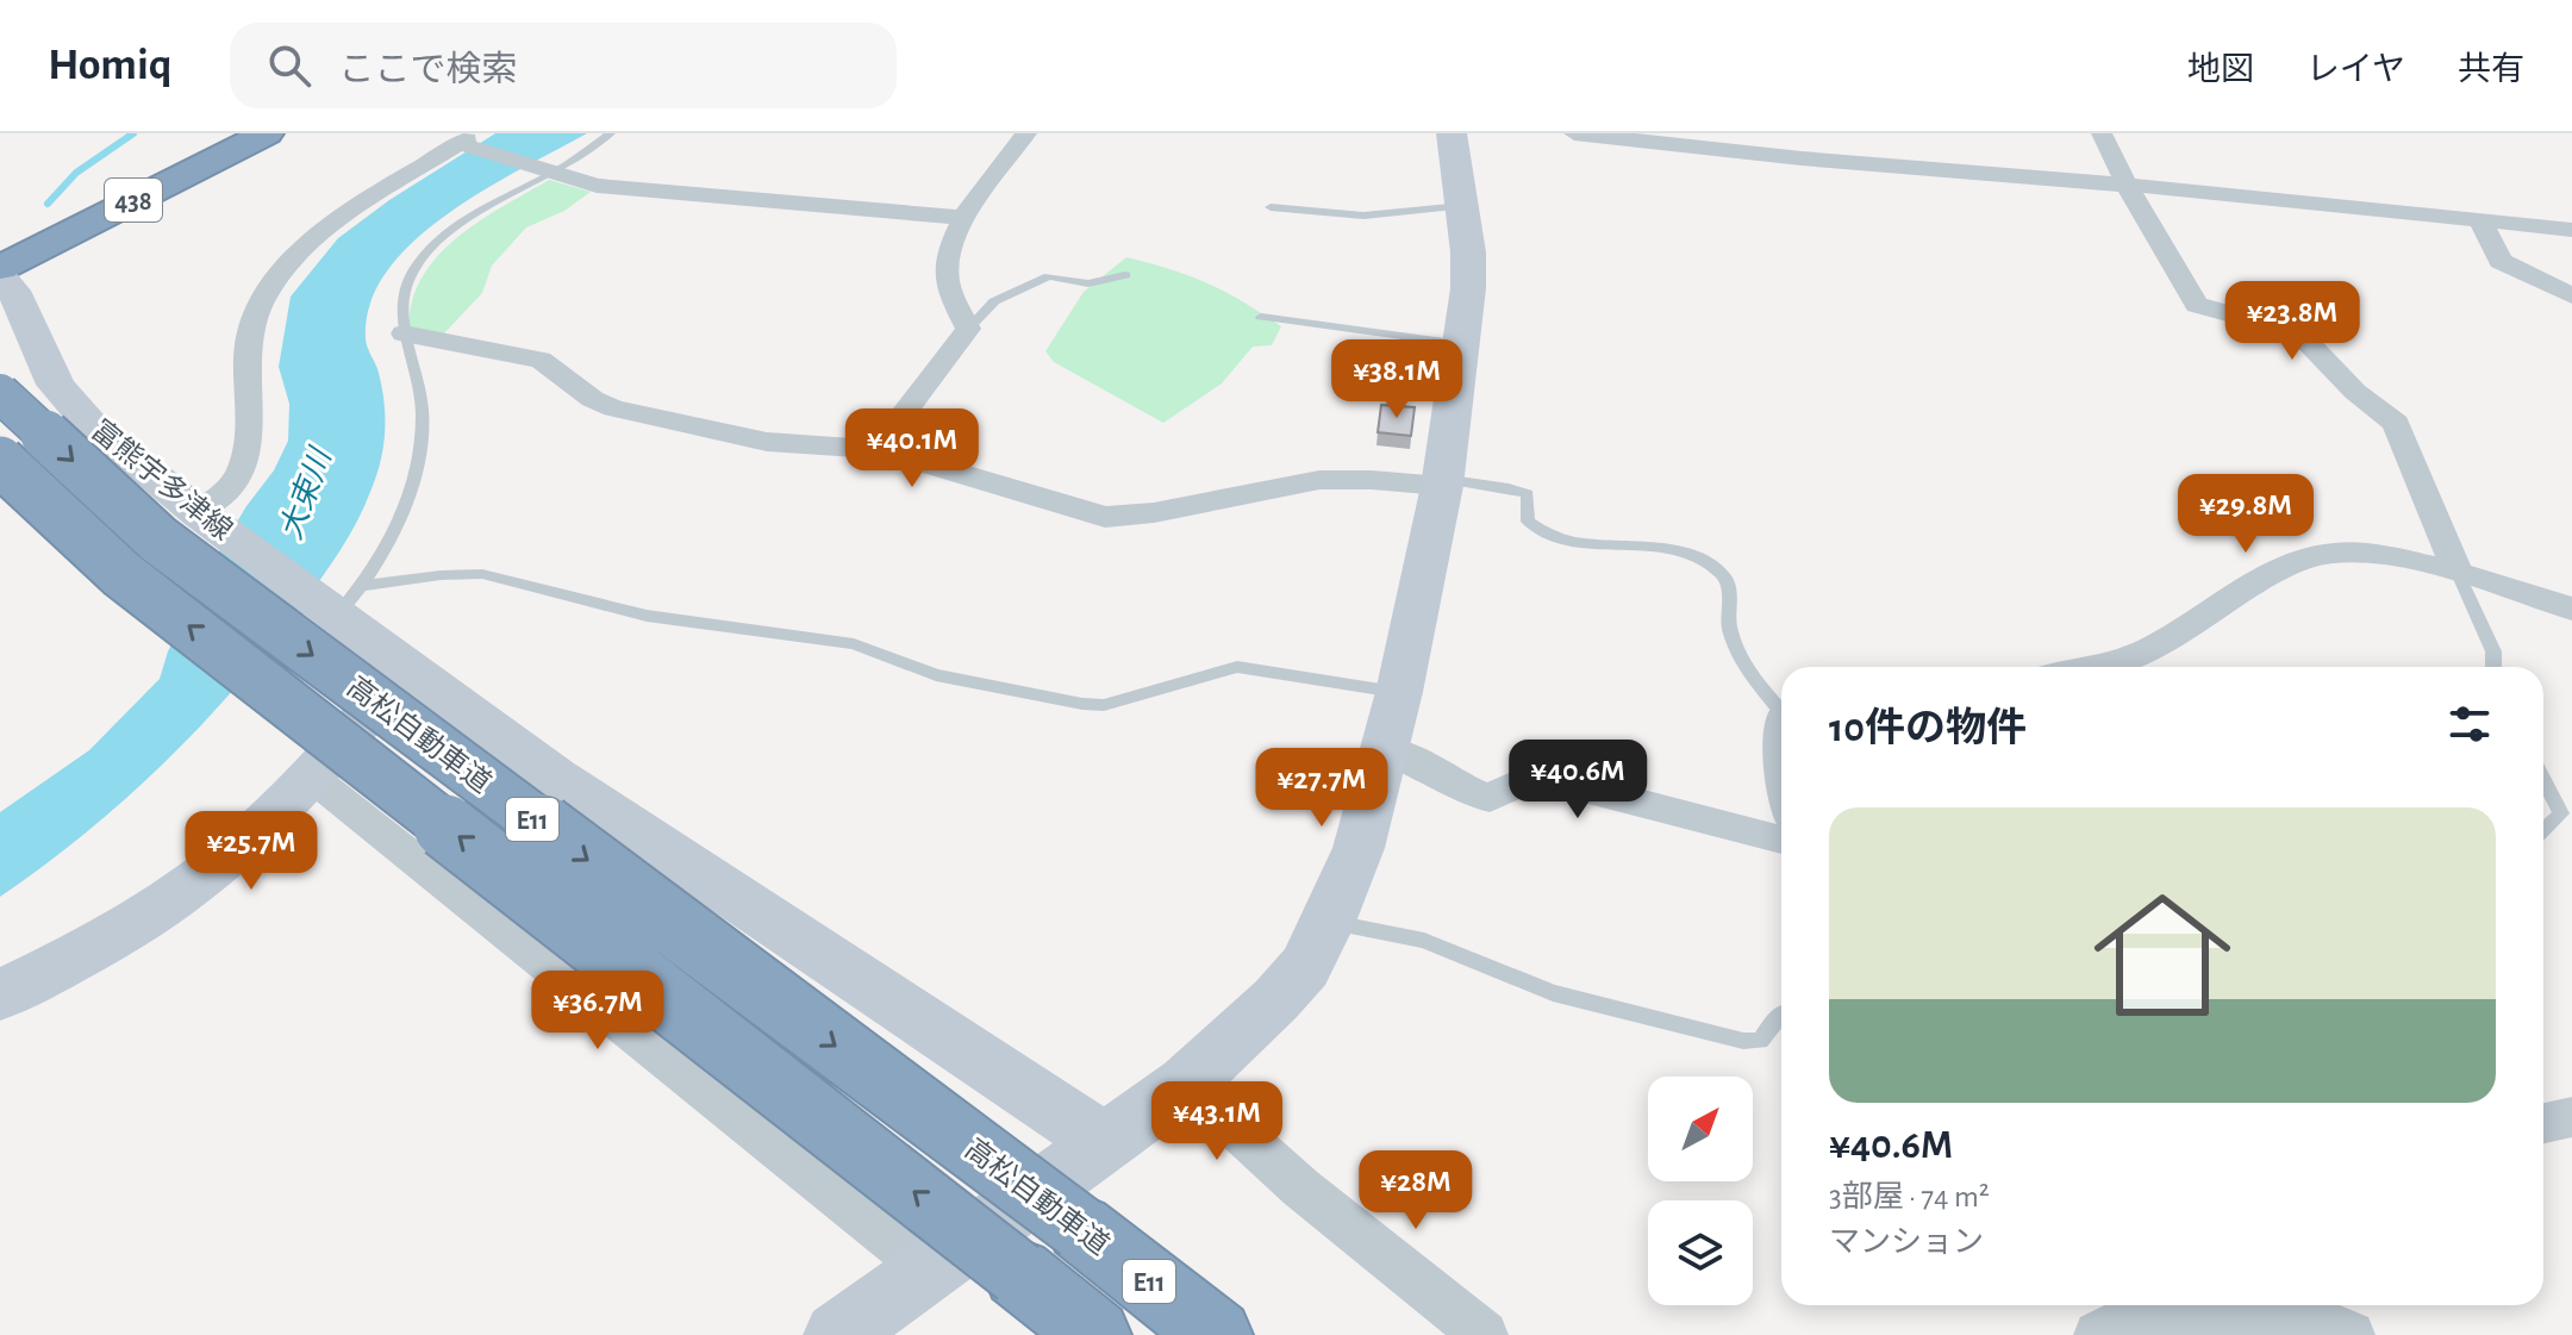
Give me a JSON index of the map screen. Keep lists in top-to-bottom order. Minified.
{"streets":{"highway":["438","高松自動車道","E11"],"street":["富熊宇多津線"]},"water":["大束川"],"north":"top right","page":{"header":"Homiq","search":"ここで検索","nav":["地図","レイヤ","共有"],"price":["¥23.8M","¥38.1M","¥40.1M","¥29.8M","¥40.6M","¥27.7M","¥25.7M","¥36.7M","¥43.1M","¥28M"],"heading":"10件の物件","list":[{"name":"¥40.6M","note":"3部屋 · 74 m² · マンション"}]}}
